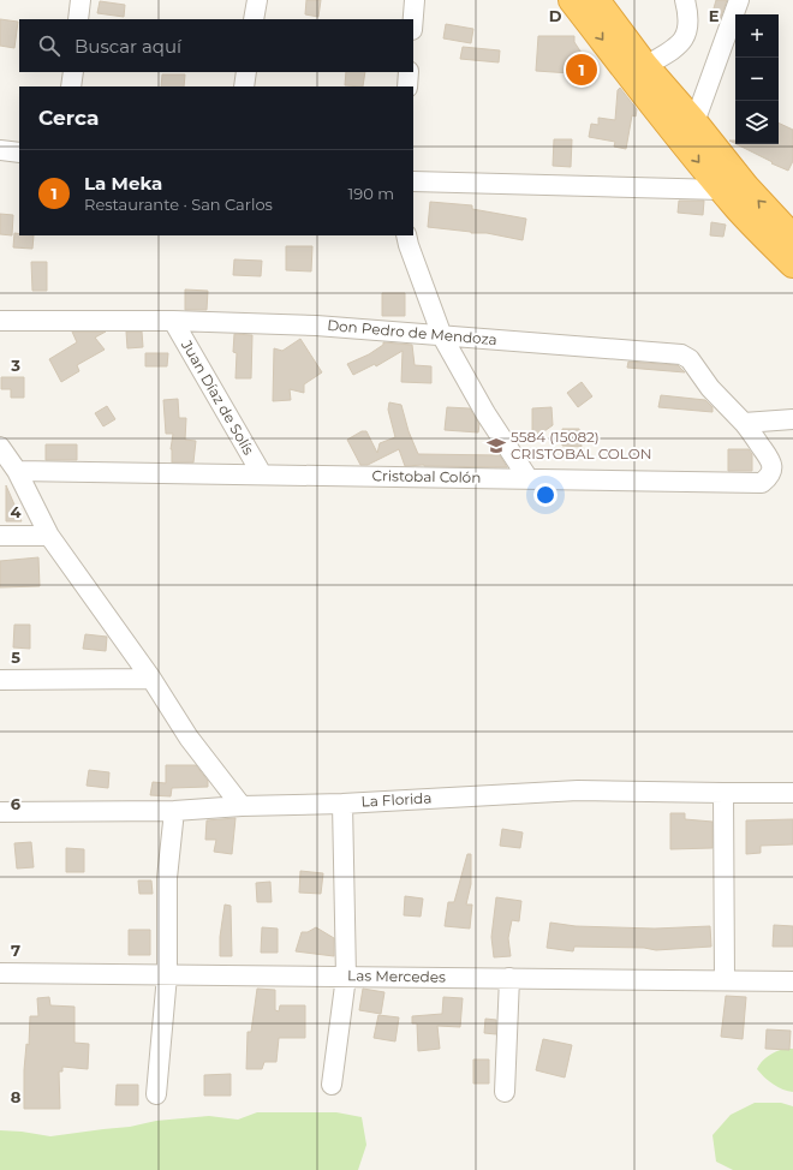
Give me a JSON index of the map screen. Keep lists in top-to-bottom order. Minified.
{"streets":{"street":["Don Pedro de Mendoza","Juan Díaz de Solís","Cristobal Colón","La Florida","Las Mercedes"]},"crossings":[["Don Pedro de Mendoza","Juan Díaz de Solís"],["Don Pedro de Mendoza","Cristobal Colón"],["Juan Díaz de Solís","Cristobal Colón"]],"places":{"school or university":["5584 (15082) CRISTOBAL COLON"]},"page":{"map_buttons":["+","−"],"search":"Buscar aquí","pins":"1","heading":"Cerca","list":[{"mark":"1","name":"La Meka","note":"Restaurante · San Carlos","value":"190 m"}]},"grid":{"columns":["D","E"],"rows":["3","4","5","6","7","8"]}}
